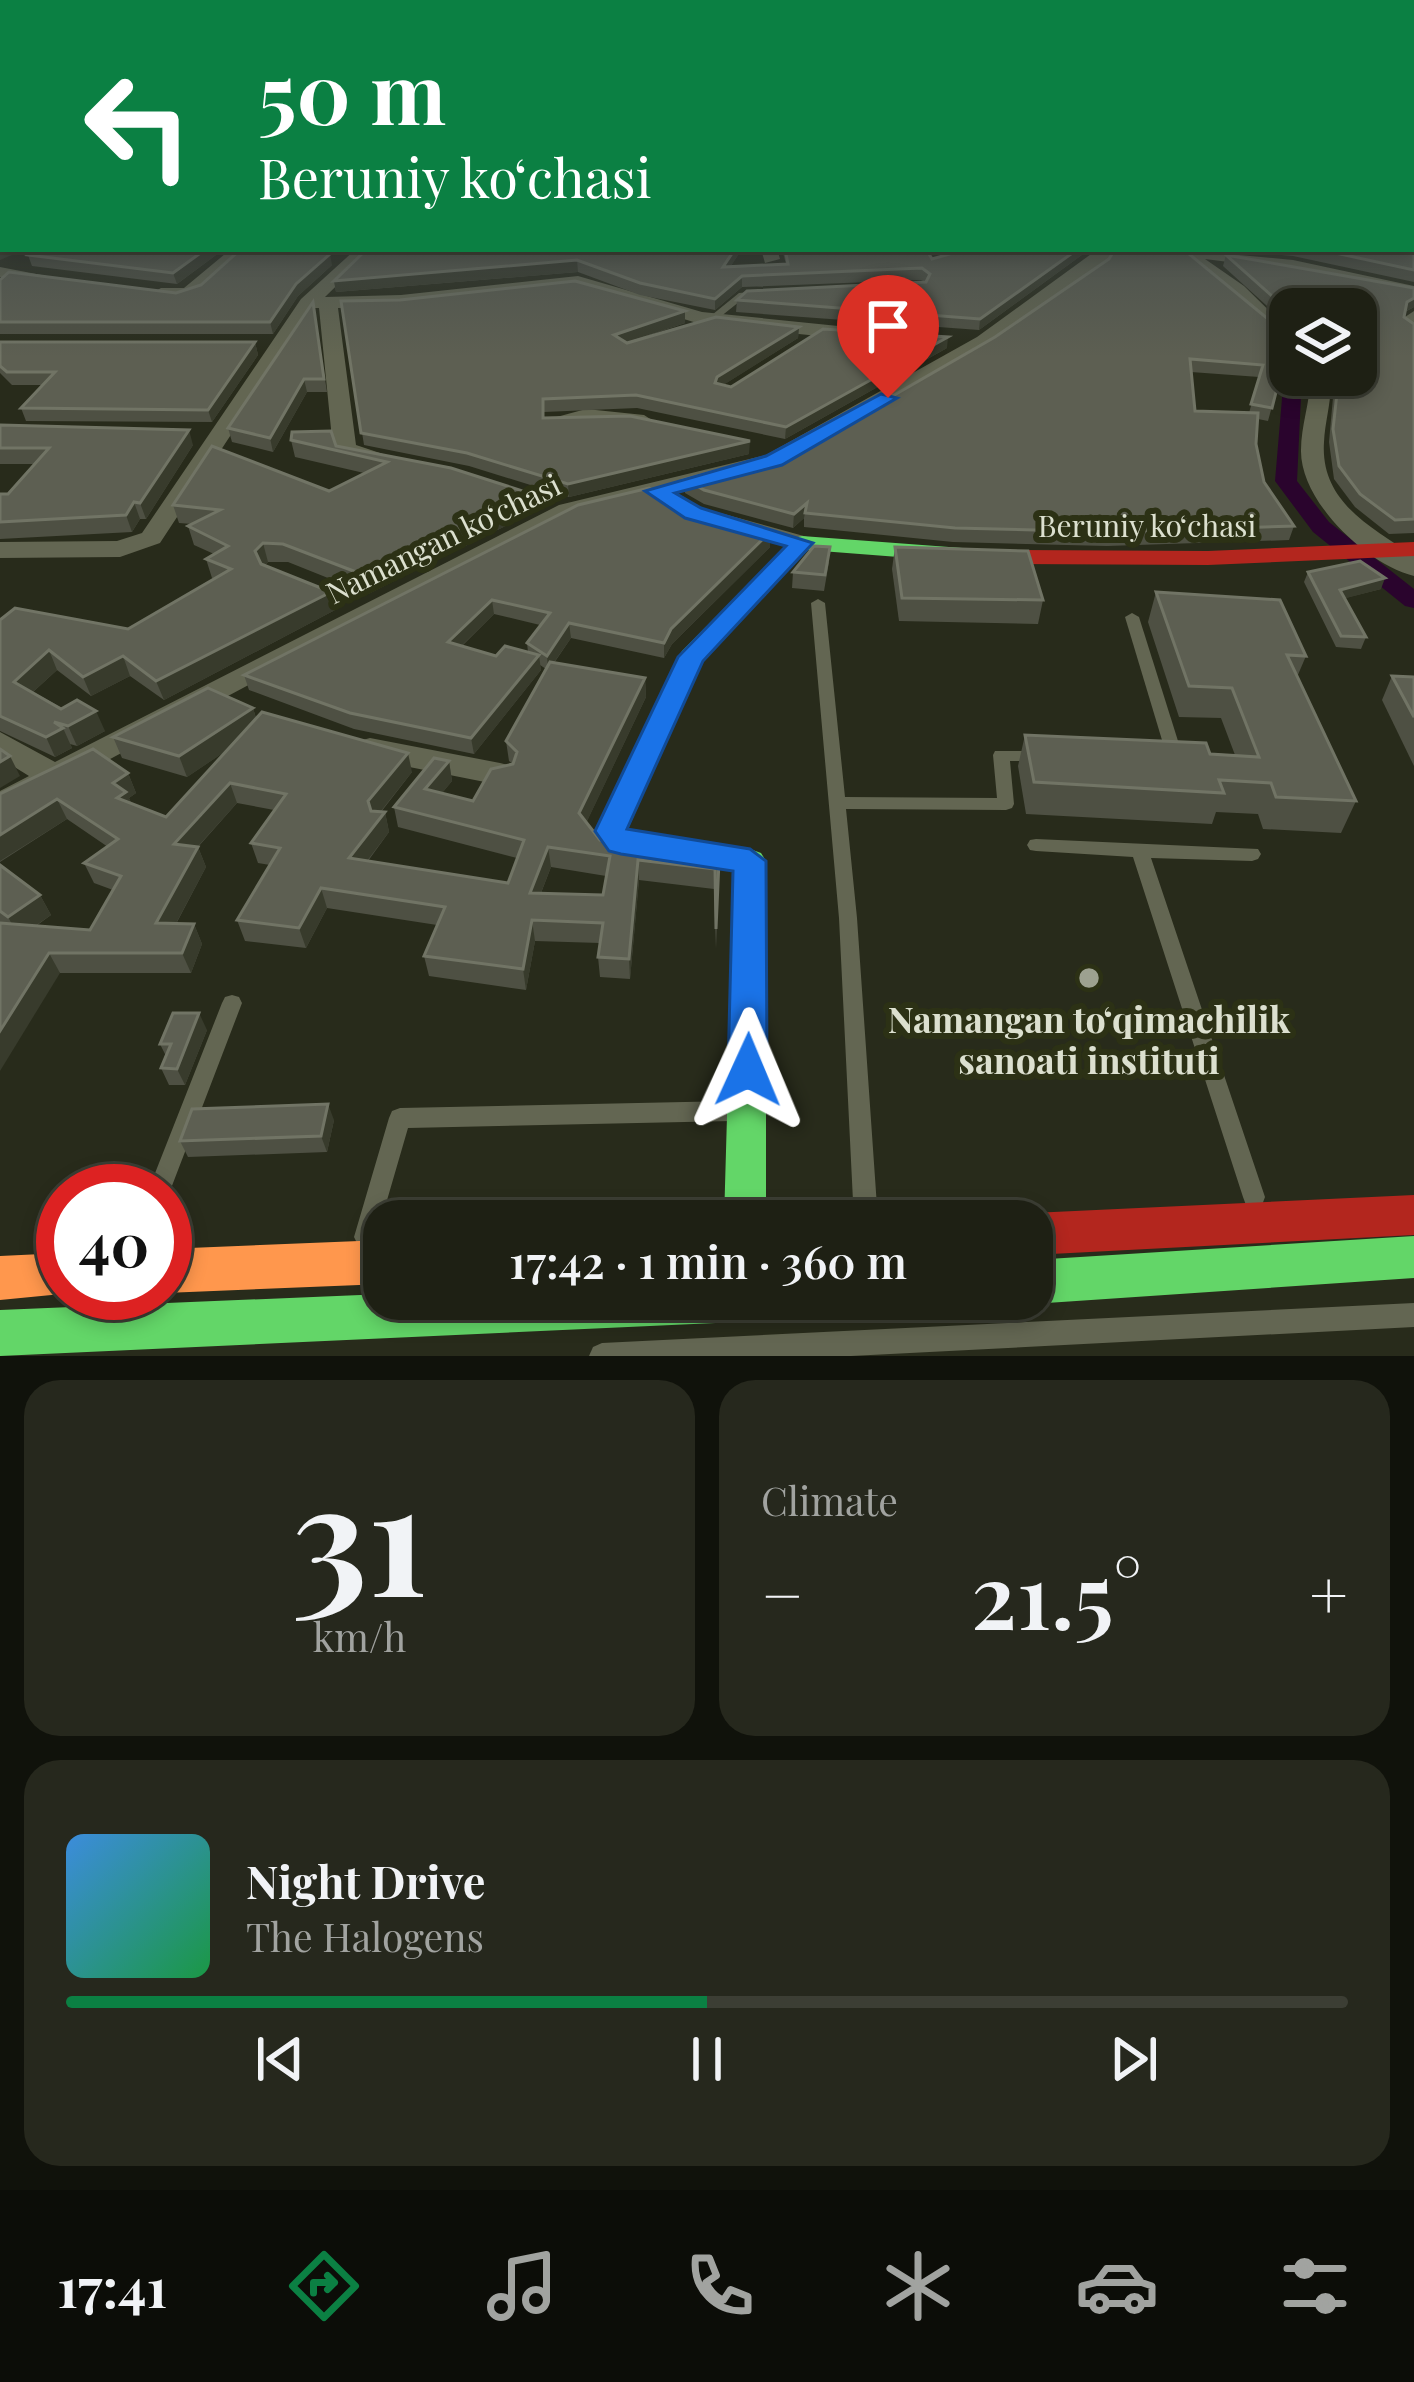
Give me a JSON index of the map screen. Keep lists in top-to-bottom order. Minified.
{"streets":{"main road":["Beruniy koʻchasi"],"street":["Namangan koʻchasi"]},"places":["Namangan to‘qimachilik sanoati instituti"],"page":{"turn":["50 m","Beruniy koʻchasi"],"limit":"40","trip":"17:42 · 1 min · 360 m","tile":[["31","km/h"],"Climate"],"heat":["−","21.5°","+"],"song":["Night Drive","The Halogens"],"tabs":"17:41"}}
